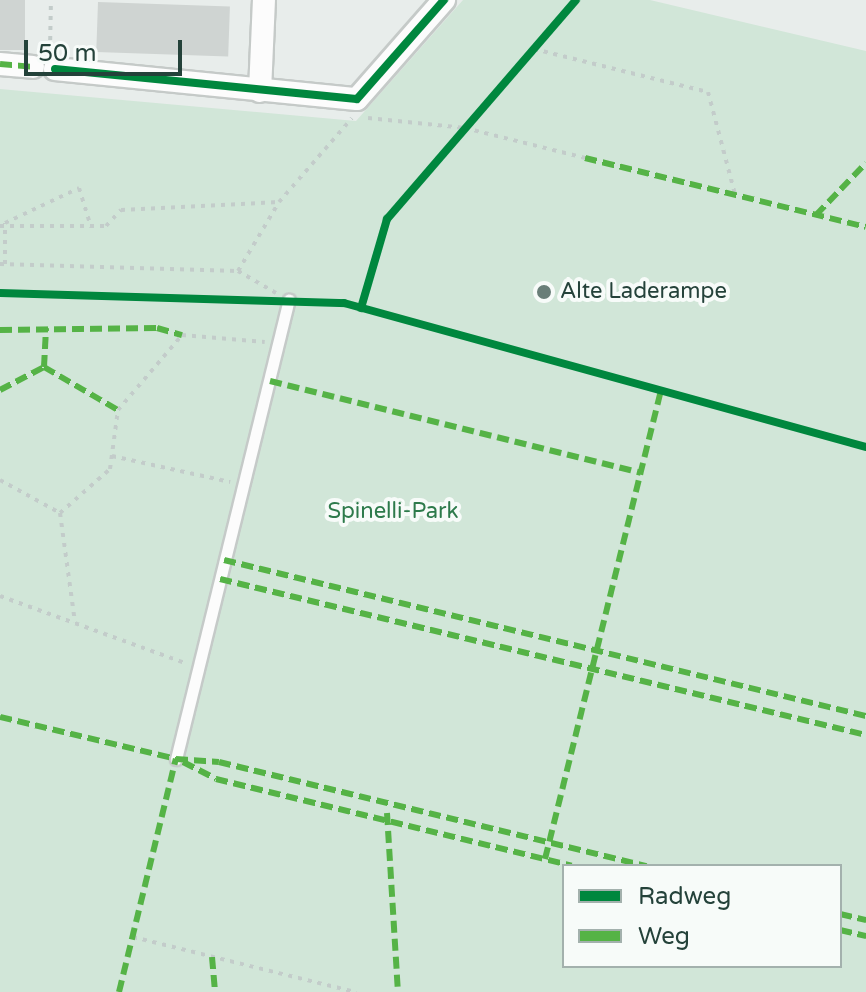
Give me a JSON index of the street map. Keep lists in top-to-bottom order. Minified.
{"parks":["Spinelli-Park"],"places":["Alte Laderampe"],"legend":["Radweg","Weg"],"scale_bar":"50 m"}
